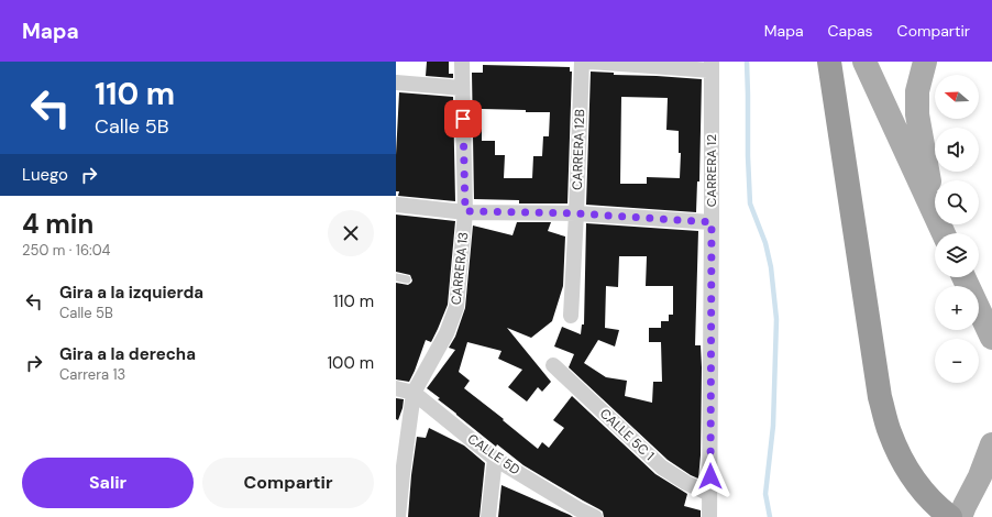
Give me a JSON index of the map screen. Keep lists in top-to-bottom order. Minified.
{"streets":{"street":["CARRERA 12B","CARRERA 12","CARRERA 13","CALLE 5C 1","CALLE 5D"]},"crossings":[["CARRERA 12","CALLE 5C 1"],["CARRERA 13","CALLE 5D"]],"north":"left","page":{"header":"Mapa","nav":["Mapa","Capas","Compartir"],"turn":["110 m","Calle 5B"],"map_buttons":["+","−"],"then":"Luego","heading":["4 min","250 m · 16:04"],"list":[{"name":"Gira a la izquierda","note":"Calle 5B","value":"110 m"},{"name":"Gira a la derecha","note":"Carrera 13","value":"100 m"}],"buttons":["Salir","Compartir"]}}
